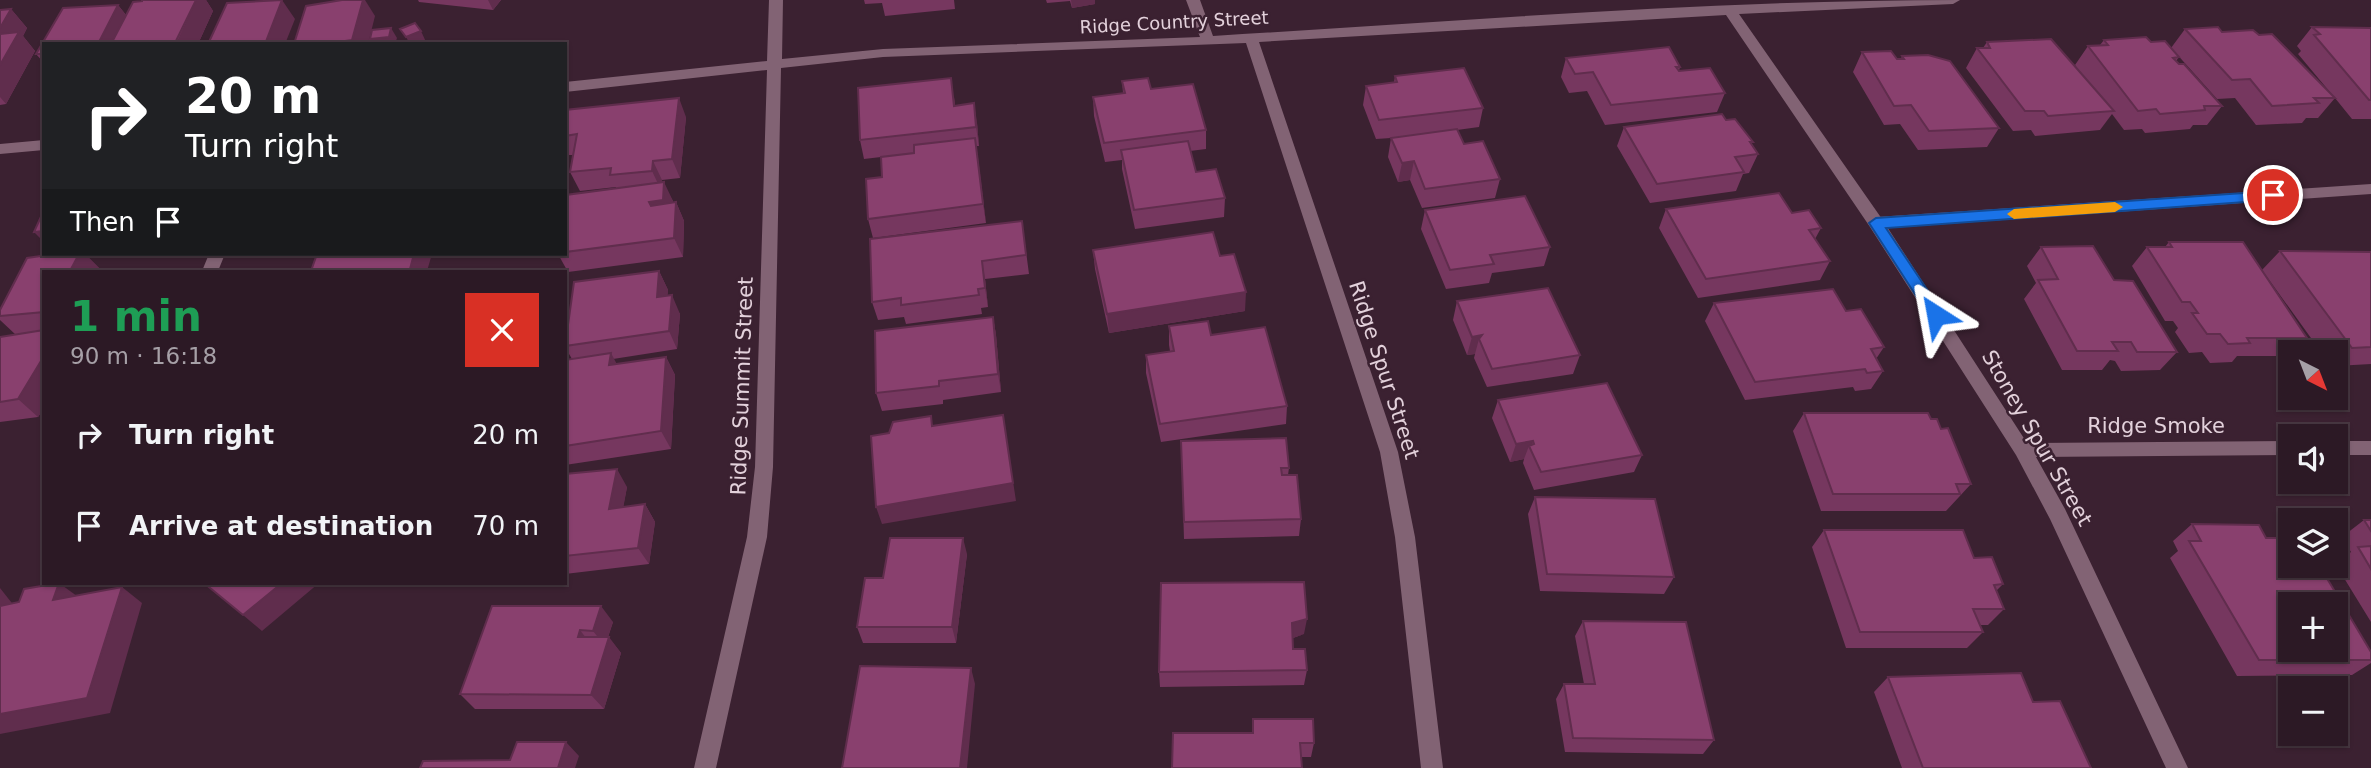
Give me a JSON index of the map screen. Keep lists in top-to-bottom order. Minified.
{"streets":{"street":["Ridge Country Street","Ridge Spur Street","Ridge Summit Street","Ridge Smoke","Stoney Spur Street"]},"crossings":[["Ridge Country Street","Ridge Spur Street"],["Ridge Country Street","Ridge Summit Street"],["Ridge Country Street","Stoney Spur Street"],["Ridge Smoke","Stoney Spur Street"]],"north":"bottom right","page":{"turn":["20 m","Turn right"],"then":"Then","heading":["1 min","90 m · 16:18"],"map_buttons":["+","−"],"list":[{"name":"Turn right","value":"20 m"},{"name":"Arrive at destination","value":"70 m"}]}}
